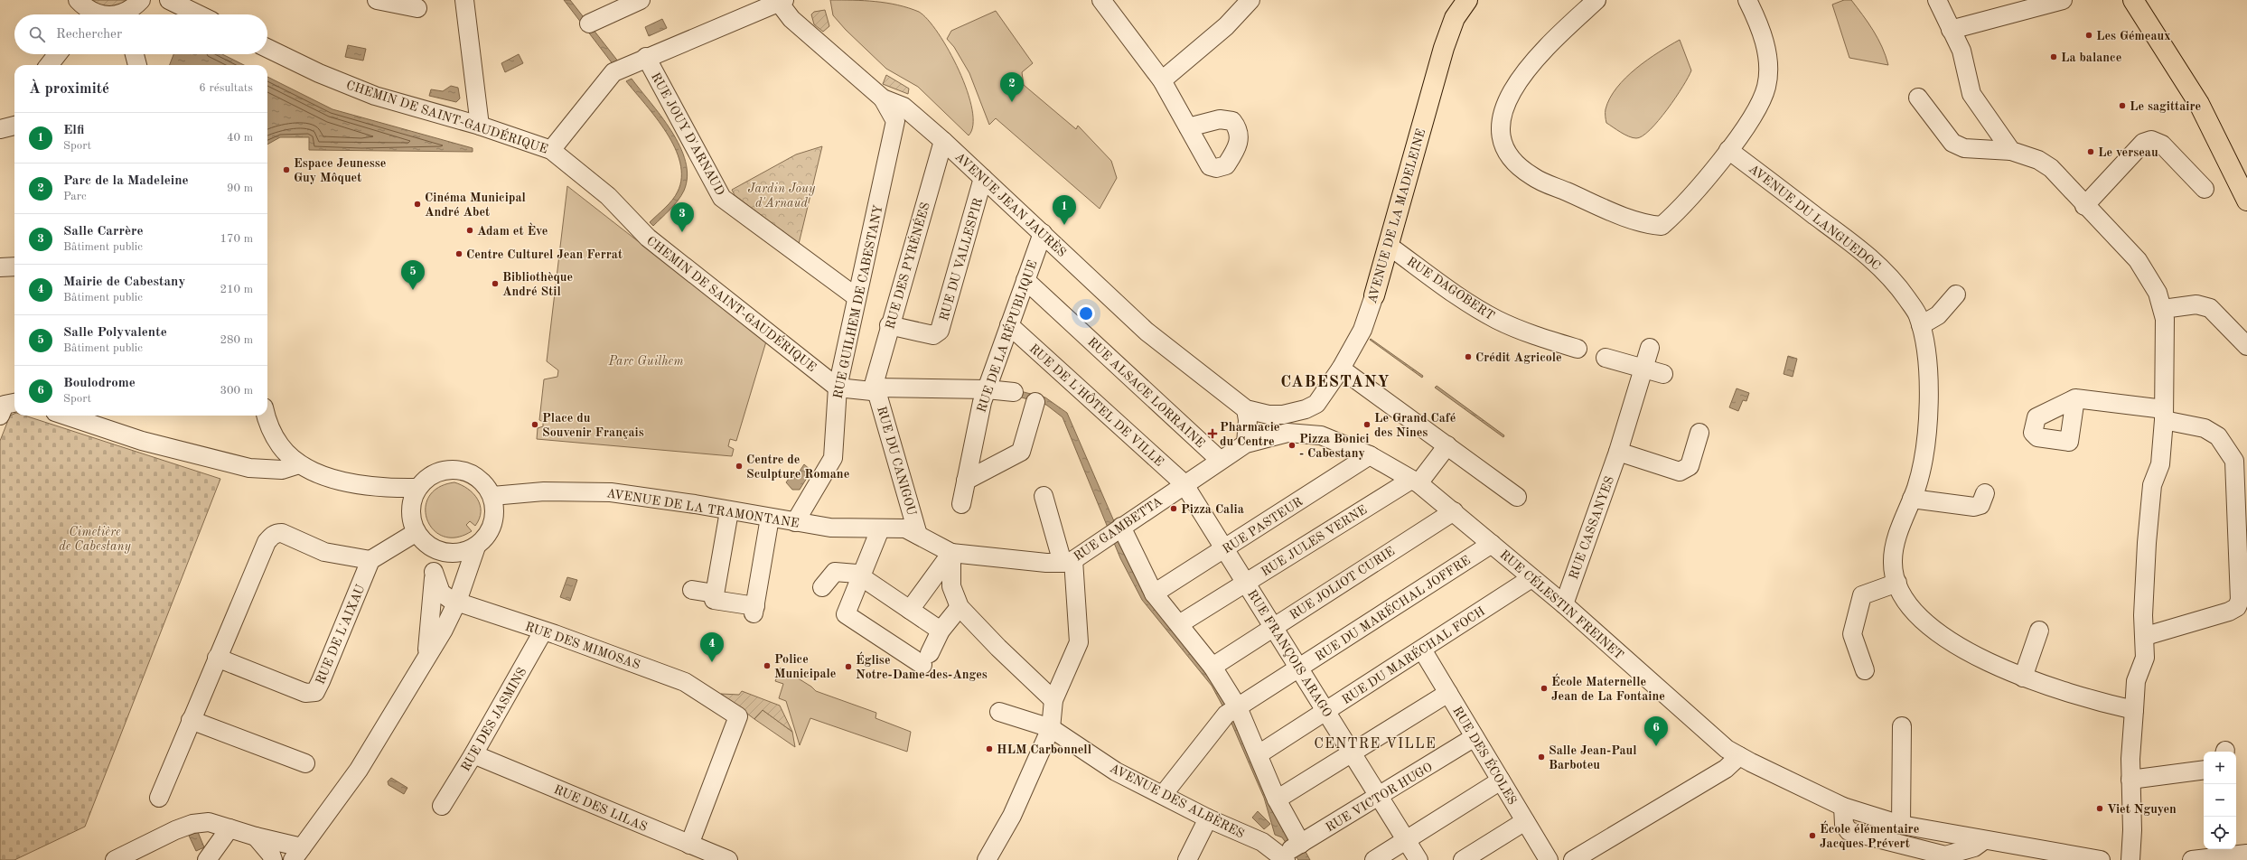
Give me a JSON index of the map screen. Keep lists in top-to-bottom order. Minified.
{"streets":{"main road":["AVENUE DE LA MADELEINE"],"street":["CHEMIN DE SAINT-GAUDÉRIQUE","RUE JOUY D'ARNAUD","AVENUE JEAN JAURÈS","AVENUE DU LANGUEDOC","RUE DU VALLESPIR","RUE DES PYRÉNÉES","RUE DAGOBERT","RUE GUILHEM DE CABESTANY","RUE DE LA RÉPUBLIQUE","RUE ALSACE LORRAINE","RUE DE L'HÔTEL DE VILLE","RUE DU CANIGOU","AVENUE DE LA TRAMONTANE","RUE PASTEUR","RUE CASSANYES","RUE GAMBETTA","RUE JULES VERNE","RUE JOLIOT CURIE","RUE CÉLESTIN FREINET","RUE DU MARÉCHAL JOFFRE","RUE DE L'AIXAU","RUE DES MIMOSAS","RUE FRANÇOIS ARAGO","RUE DU MARÉCHAL FOCH","RUE DES JASMINS","RUE DES ÉCOLES","RUE VICTOR HUGO","AVENUE DES ALBÈRES","RUE DES LILAS"]},"crossings":[["CHEMIN DE SAINT-GAUDÉRIQUE","RUE GUILHEM DE CABESTANY"],["RUE JOUY D'ARNAUD","RUE GUILHEM DE CABESTANY"],["AVENUE JEAN JAURÈS","AVENUE DE LA MADELEINE"],["AVENUE JEAN JAURÈS","RUE DU VALLESPIR"],["AVENUE JEAN JAURÈS","RUE DES PYRÉNÉES"],["AVENUE JEAN JAURÈS","RUE GUILHEM DE CABESTANY"],["AVENUE JEAN JAURÈS","RUE DE LA RÉPUBLIQUE"],["AVENUE DE LA MADELEINE","RUE DAGOBERT"],["RUE DU VALLESPIR","RUE DES PYRÉNÉES"],["RUE DES PYRÉNÉES","RUE DU CANIGOU"],["RUE GUILHEM DE CABESTANY","AVENUE DE LA TRAMONTANE"],["RUE DE LA RÉPUBLIQUE","RUE ALSACE LORRAINE"],["RUE DE LA RÉPUBLIQUE","RUE DE L'HÔTEL DE VILLE"],["RUE ALSACE LORRAINE","RUE GAMBETTA"],["RUE DE L'HÔTEL DE VILLE","RUE GAMBETTA"],["RUE DE L'HÔTEL DE VILLE","RUE FRANÇOIS ARAGO"],["RUE DU CANIGOU","AVENUE DE LA TRAMONTANE"],["AVENUE DE LA TRAMONTANE","RUE GAMBETTA"],["RUE PASTEUR","RUE CÉLESTIN FREINET"],["RUE PASTEUR","RUE FRANÇOIS ARAGO"],["RUE CASSANYES","RUE CÉLESTIN FREINET"],["RUE GAMBETTA","RUE CÉLESTIN FREINET"],["RUE GAMBETTA","RUE FRANÇOIS ARAGO"],["RUE JULES VERNE","RUE CÉLESTIN FREINET"],["RUE JULES VERNE","RUE FRANÇOIS ARAGO"],["RUE JOLIOT CURIE","RUE CÉLESTIN FREINET"],["RUE JOLIOT CURIE","RUE FRANÇOIS ARAGO"],["RUE CÉLESTIN FREINET","RUE DU MARÉCHAL JOFFRE"],["RUE CÉLESTIN FREINET","RUE DU MARÉCHAL FOCH"],["RUE DU MARÉCHAL JOFFRE","RUE FRANÇOIS ARAGO"],["RUE DU MARÉCHAL JOFFRE","AVENUE DES ALBÈRES"],["RUE DES MIMOSAS","RUE DES JASMINS"],["RUE DES MIMOSAS","RUE DES LILAS"],["RUE FRANÇOIS ARAGO","RUE DU MARÉCHAL FOCH"],["RUE FRANÇOIS ARAGO","RUE VICTOR HUGO"],["RUE DU MARÉCHAL FOCH","RUE DES ÉCOLES"],["RUE DES JASMINS","RUE DES LILAS"],["RUE DES ÉCOLES","RUE VICTOR HUGO"],["RUE VICTOR HUGO","AVENUE DES ALBÈRES"]],"districts":["CABESTANY","CENTRE VILLE"],"parks":["Jardin Jouy d'Arnaud","Parc Guilhem","Cimetière de Cabestany"],"places":{"other":["Les Gémeaux","La balance","Le sagittaire","Le verseau","Espace Jeunesse Guy Môquet","Cinéma Municipal André Abet","Adam et Ève","Centre Culturel Jean Ferrat","Bibliothèque André Stil","Crédit Agricole","Place du Souvenir Français","Le Grand Café des Nines","Pizza Bonici - Cabestany","Centre de Sculpture Romane","Pizza Calia","Police Municipale","Église Notre-Dame-des-Anges","École Maternelle Jean de La Fontaine","HLM Carbonnell","Salle Jean-Paul Barboteu","Viet Nguyen","École élémentaire Jacques Prévert"],"health":["Pharmacie du Centre"]},"page":{"search":"Rechercher","heading":["À proximité","6 résultats"],"pins":["2","1","3","5","4","6"],"list":[{"mark":"1","name":"Elfi","note":"Sport","value":"40 m"},{"mark":"2","name":"Parc de la Madeleine","note":"Parc","value":"90 m"},{"mark":"3","name":"Salle Carrère","note":"Bâtiment public","value":"170 m"},{"mark":"4","name":"Mairie de Cabestany","note":"Bâtiment public","value":"210 m"},{"mark":"5","name":"Salle Polyvalente","note":"Bâtiment public","value":"280 m"},{"mark":"6","name":"Boulodrome","note":"Sport","value":"300 m"}],"map_buttons":["+","−"]}}
